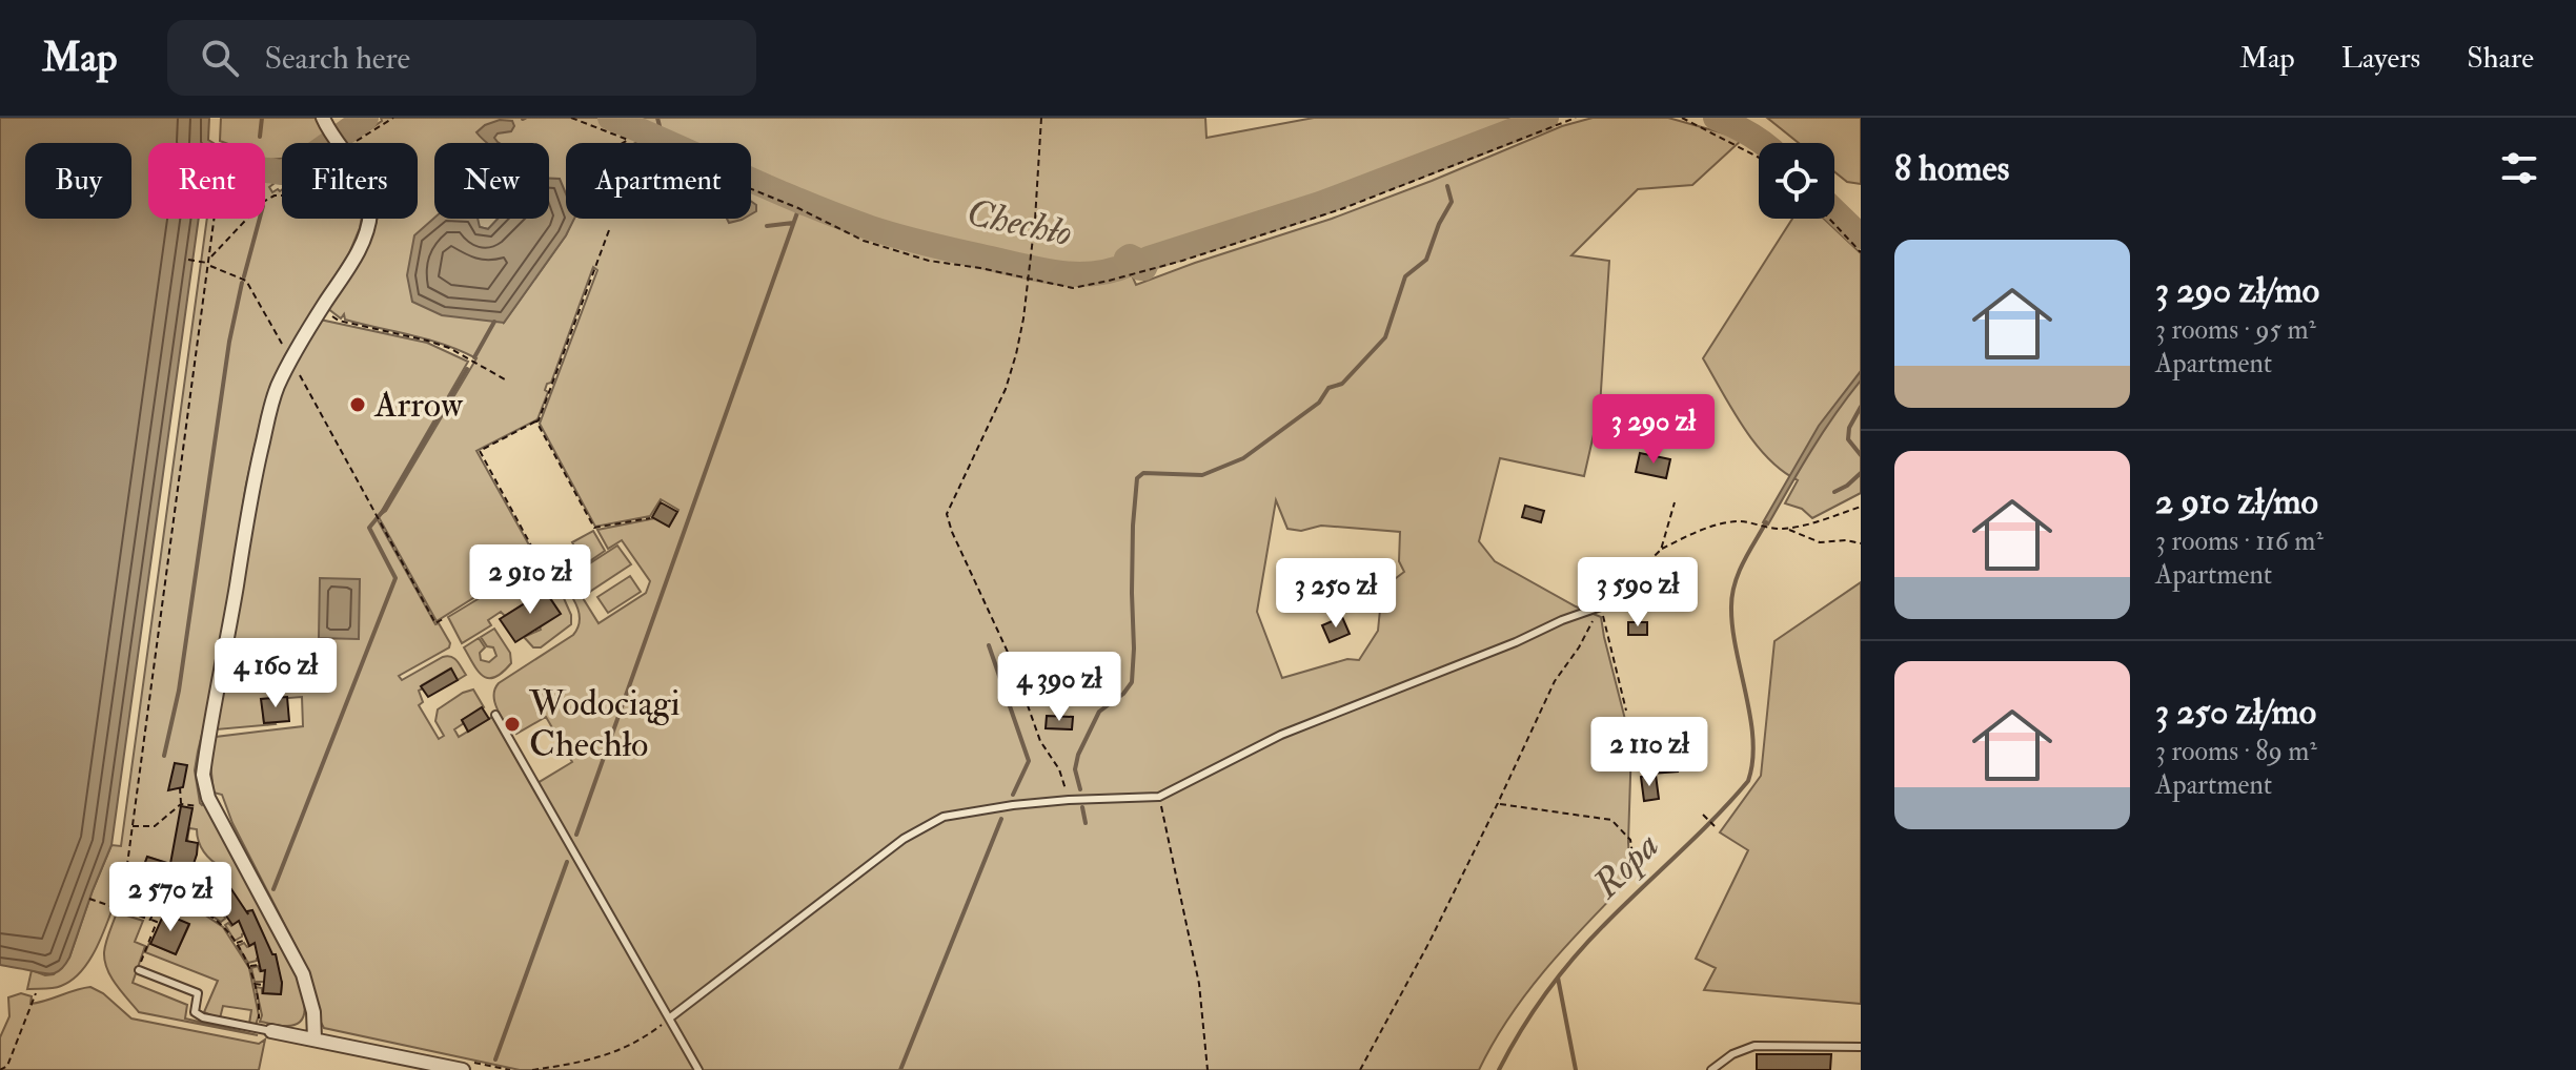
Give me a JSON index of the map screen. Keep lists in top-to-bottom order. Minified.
{"water":["Chechło","Ropa"],"places":["Arrow","Wodociągi Chechło"],"page":{"header":"Map","search":"Search here","nav":["Map","Layers","Share"],"heading":"8 homes","chip":["Buy","Rent","Filters","New","Apartment"],"list":[{"name":"3 290 zł/mo","note":"3 rooms · 95 m² · Apartment"},{"name":"2 910 zł/mo","note":"3 rooms · 116 m² · Apartment"},{"name":"3 250 zł/mo","note":"3 rooms · 89 m² · Apartment"}],"price":["3 290 zł","2 910 zł","3 590 zł","3 250 zł","4 160 zł","4 390 zł","2 110 zł","2 570 zł"]}}
